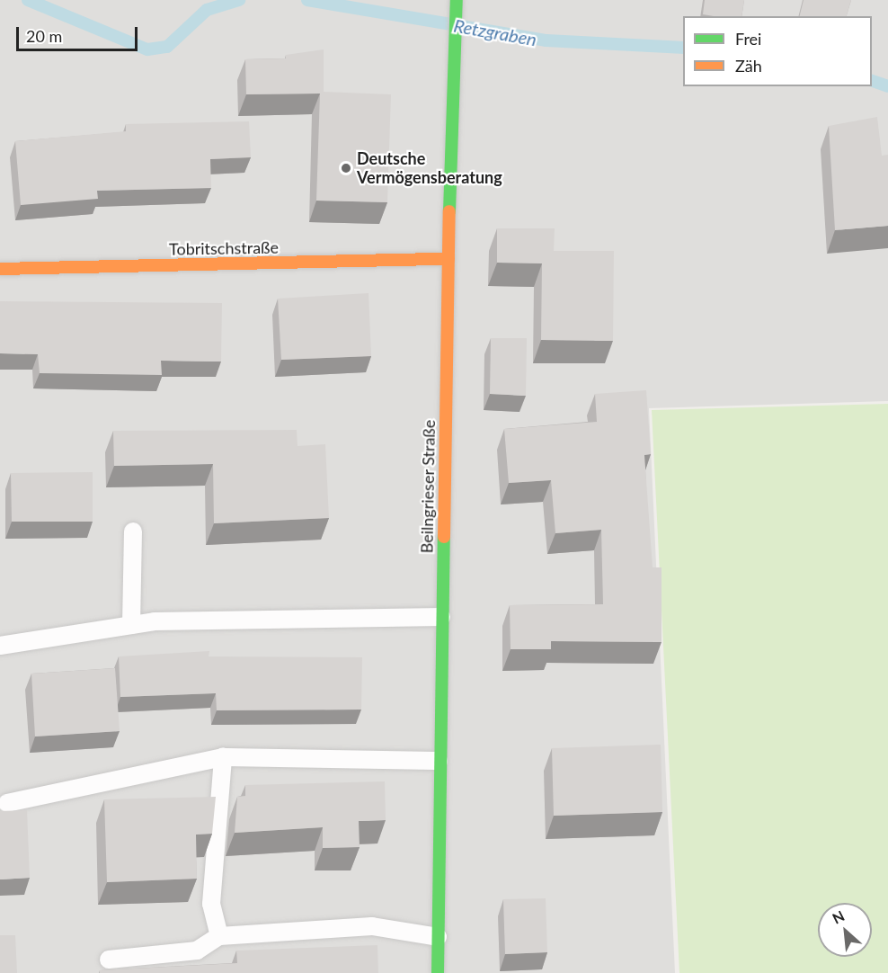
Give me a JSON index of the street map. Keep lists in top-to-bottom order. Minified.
{"streets":{"main road":["Tobritschstraße","Beilngrieser Straße"]},"crossings":[["Tobritschstraße","Beilngrieser Straße"]],"water":["Retzgraben"],"places":["Deutsche Vermögensberatung"],"legend":["Frei","Zäh"],"scale_bar":"20 m","north":"top left"}
